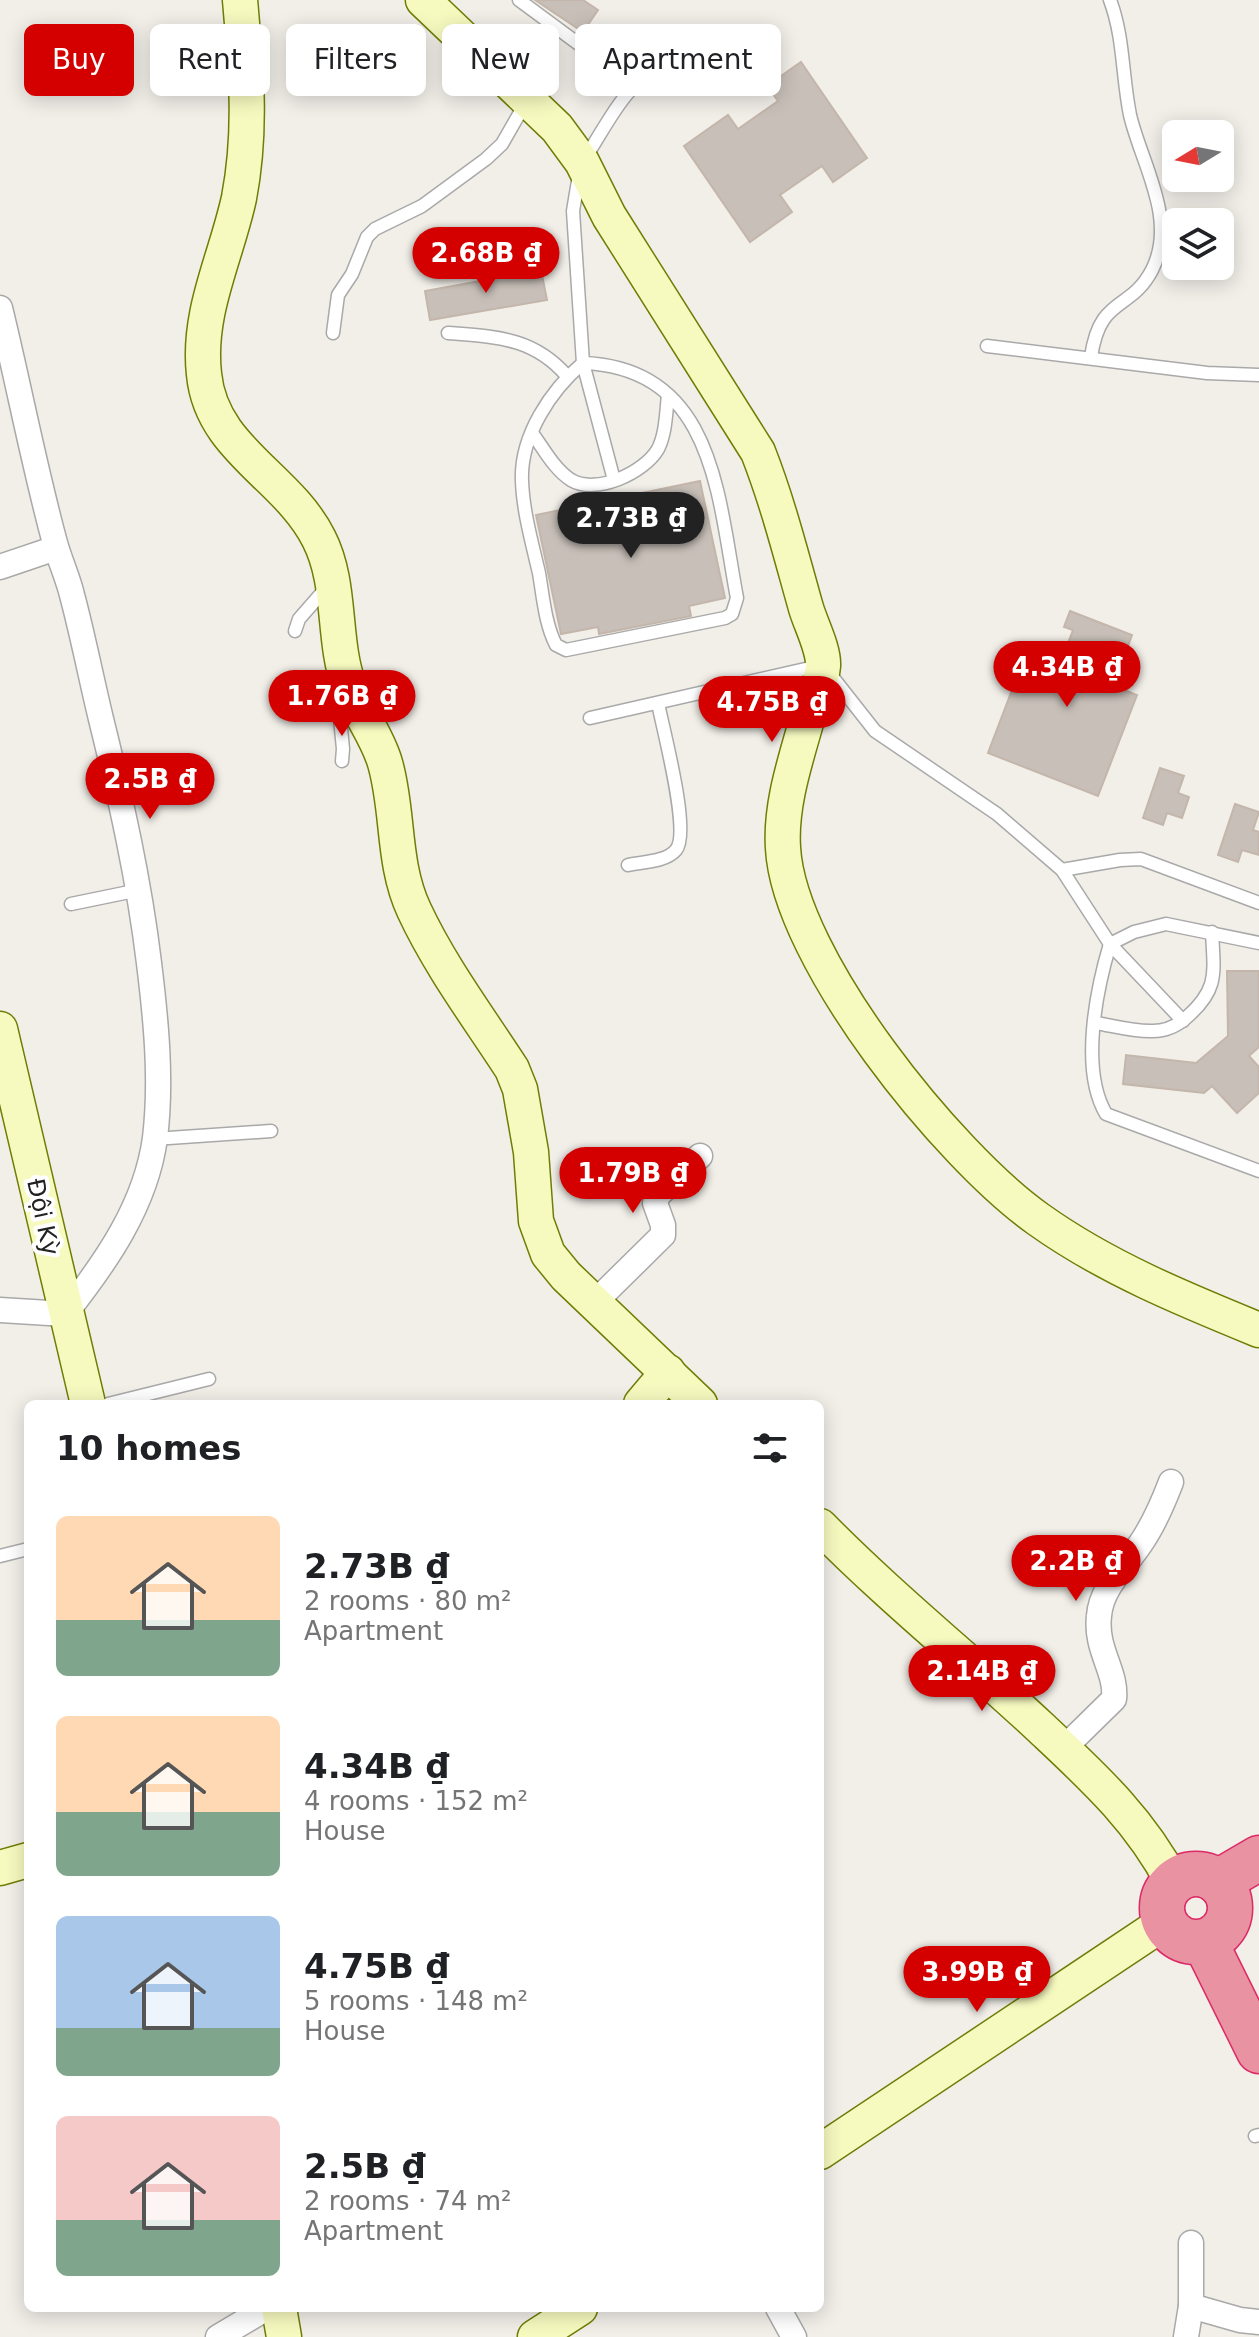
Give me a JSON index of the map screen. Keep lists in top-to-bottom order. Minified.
{"streets":{"street":["Đội Kỳ"]},"north":"left","page":{"chip":["Buy","Rent","Filters","New","Apartment"],"price":["2.68B ₫","2.73B ₫","4.34B ₫","1.76B ₫","4.75B ₫","2.5B ₫","1.79B ₫","2.2B ₫","2.14B ₫","3.99B ₫"],"heading":"10 homes","list":[{"name":"2.73B ₫","note":"2 rooms · 80 m² · Apartment"},{"name":"4.34B ₫","note":"4 rooms · 152 m² · House"},{"name":"4.75B ₫","note":"5 rooms · 148 m² · House"},{"name":"2.5B ₫","note":"2 rooms · 74 m² · Apartment"}]}}
